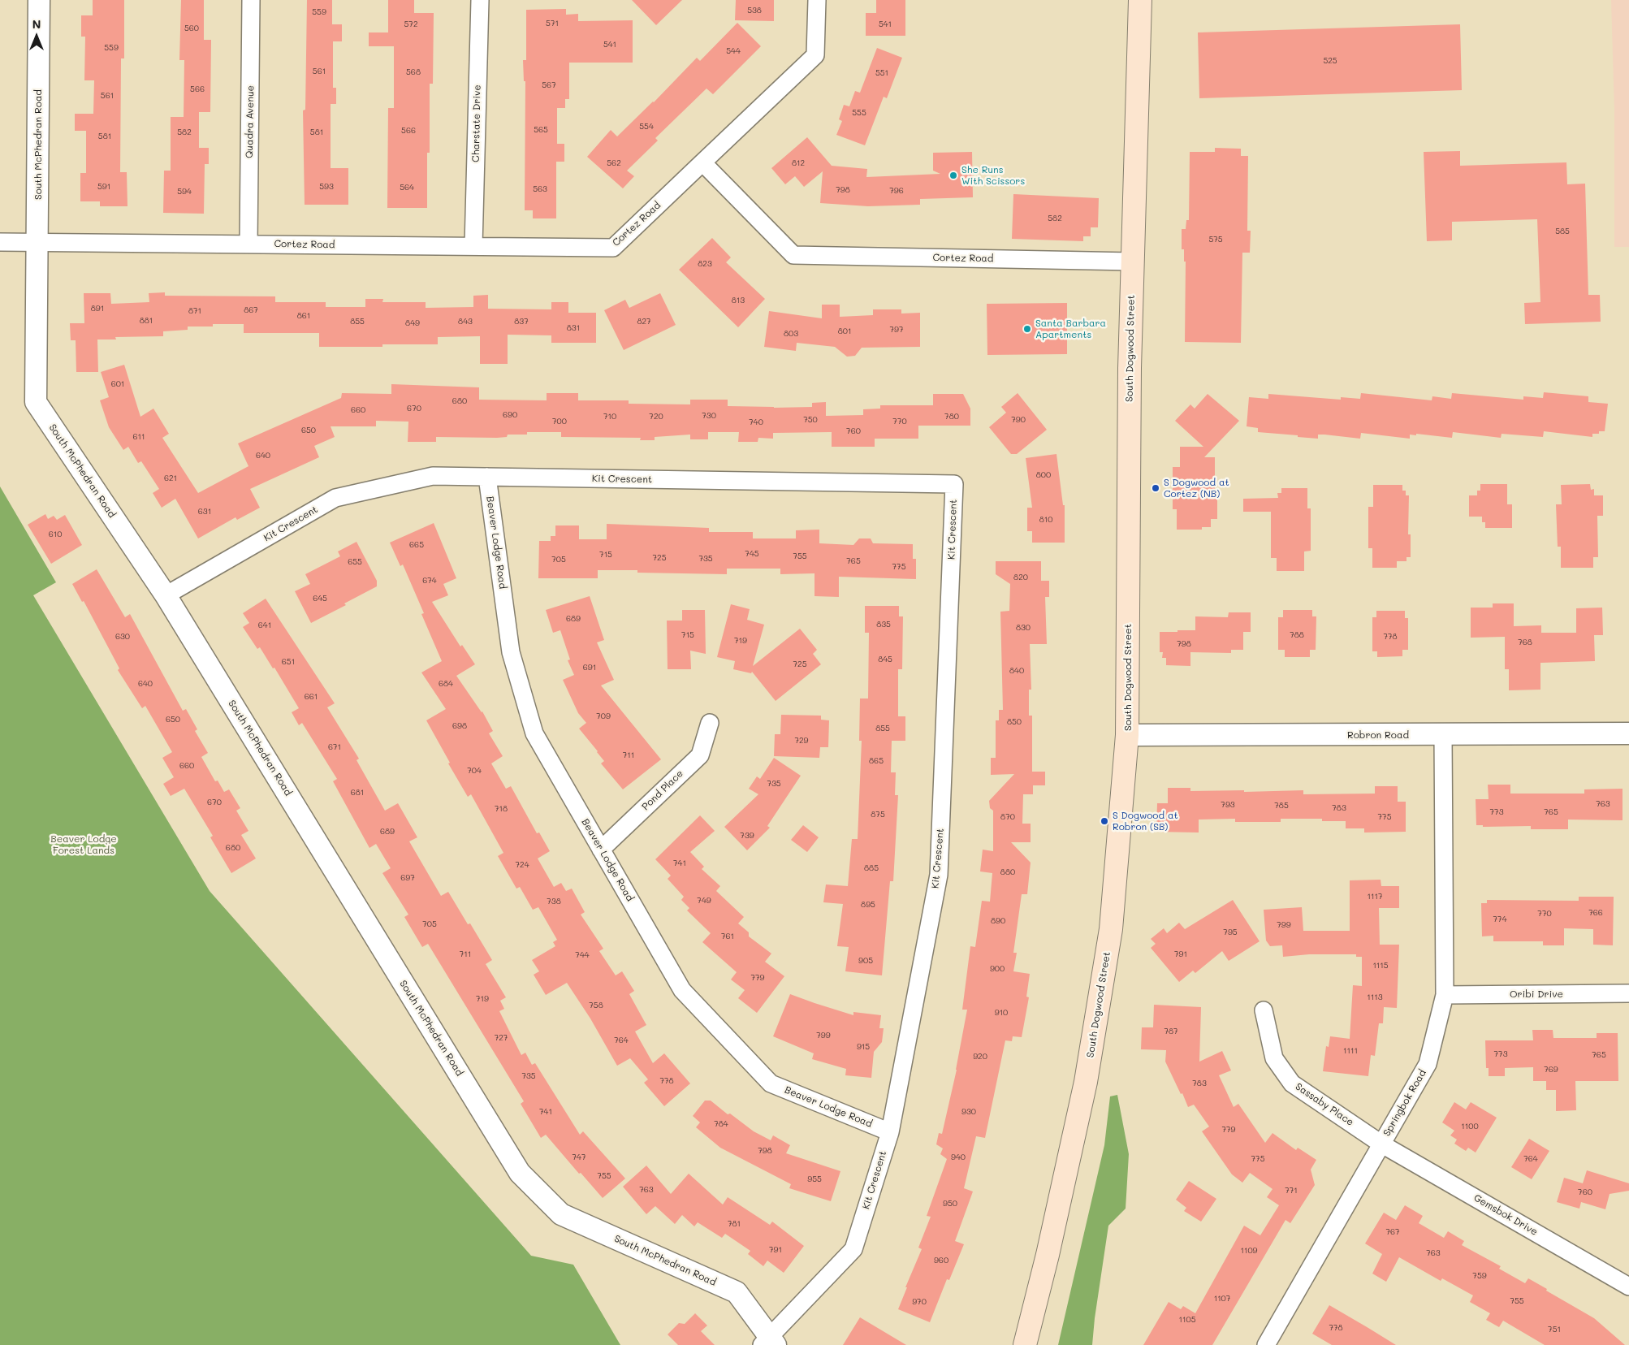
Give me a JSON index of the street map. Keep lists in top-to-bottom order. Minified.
{"streets":{"main road":["South Dogwood Street"],"street":["Quadra Avenue","Charstate Drive","South McPhedran Road","Cortez Road","Kit Crescent","Beaver Lodge Road","Robron Road","Pond Place","Oribi Drive","Springbok Road","Sassaby Place","Gemsbok Drive"]},"crossings":[["Quadra Avenue","Cortez Road"],["Charstate Drive","Cortez Road"],["South McPhedran Road","Cortez Road"],["South McPhedran Road","Kit Crescent"],["Cortez Road","South Dogwood Street"],["South Dogwood Street","Robron Road"],["Kit Crescent","Beaver Lodge Road"],["Beaver Lodge Road","Pond Place"],["Robron Road","Springbok Road"],["Oribi Drive","Springbok Road"],["Springbok Road","Sassaby Place"],["Springbok Road","Gemsbok Drive"],["Sassaby Place","Gemsbok Drive"]],"parks":["Beaver Lodge Forest Lands"],"places":["She Runs With Scissors","Santa Barbara Apartments","S Dogwood at Cortez (NB)","S Dogwood at Robron (SB)"],"house_numbers":["538","559","571","572","541","560","541","559","544","525","561","568","551","567","566","561","555","554","565","566","582","581","581","562","812","591","593","564","563","798","796","594","582","585","575","823","813","891","867","871","861","881","855","843","837","827","849","831","797","801","803","601","680","670","660","690","730","710","720","780","750","790","700","770","740","650","760","611","640","800","621","631","810","610","665","745","715","755","725","735","705","765","655","775","820","674","645","689","835","641","830","715","788","630","778","719","768","798","845","651","725","691","840","640","684","661","709","650","850","698","855","729","671","711","865","660","704","735","681","670","763","793","785","783","718","773","765","875","870","775","689","739","680","741","724","885","880","697","1117","749","738","895","766","770","774","890","705","799","795","761","711","791","744","905","1115","900","779","1113","719","758","910","787","799","727","764","915","1111","773","765","920","769","735","778","783","741","930","784","1100","779","798","747","940","775","764","755","955","763","771","760","950","781","767","791","1109","763","960","759","1107","755","970","1105","778","751"],"north":"top"}
